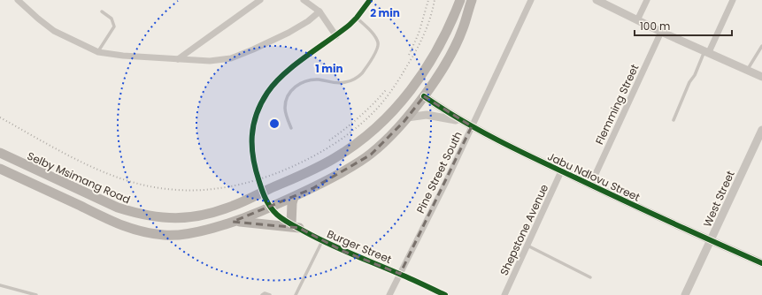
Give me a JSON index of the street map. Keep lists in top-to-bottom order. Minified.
{"streets":{"main road":["Selby Msimang Road"],"street":["Flemming Street","Pine Street South","Jabu Ndlovu Street","West Street","Shepstone Avenue","Burger Street"]},"crossings":[["Flemming Street","Jabu Ndlovu Street"],["Pine Street South","Jabu Ndlovu Street"],["Pine Street South","Burger Street"],["Jabu Ndlovu Street","West Street"],["Jabu Ndlovu Street","Shepstone Avenue"]],"scale_bar":"100 m","rings":["2 min","1 min"]}
